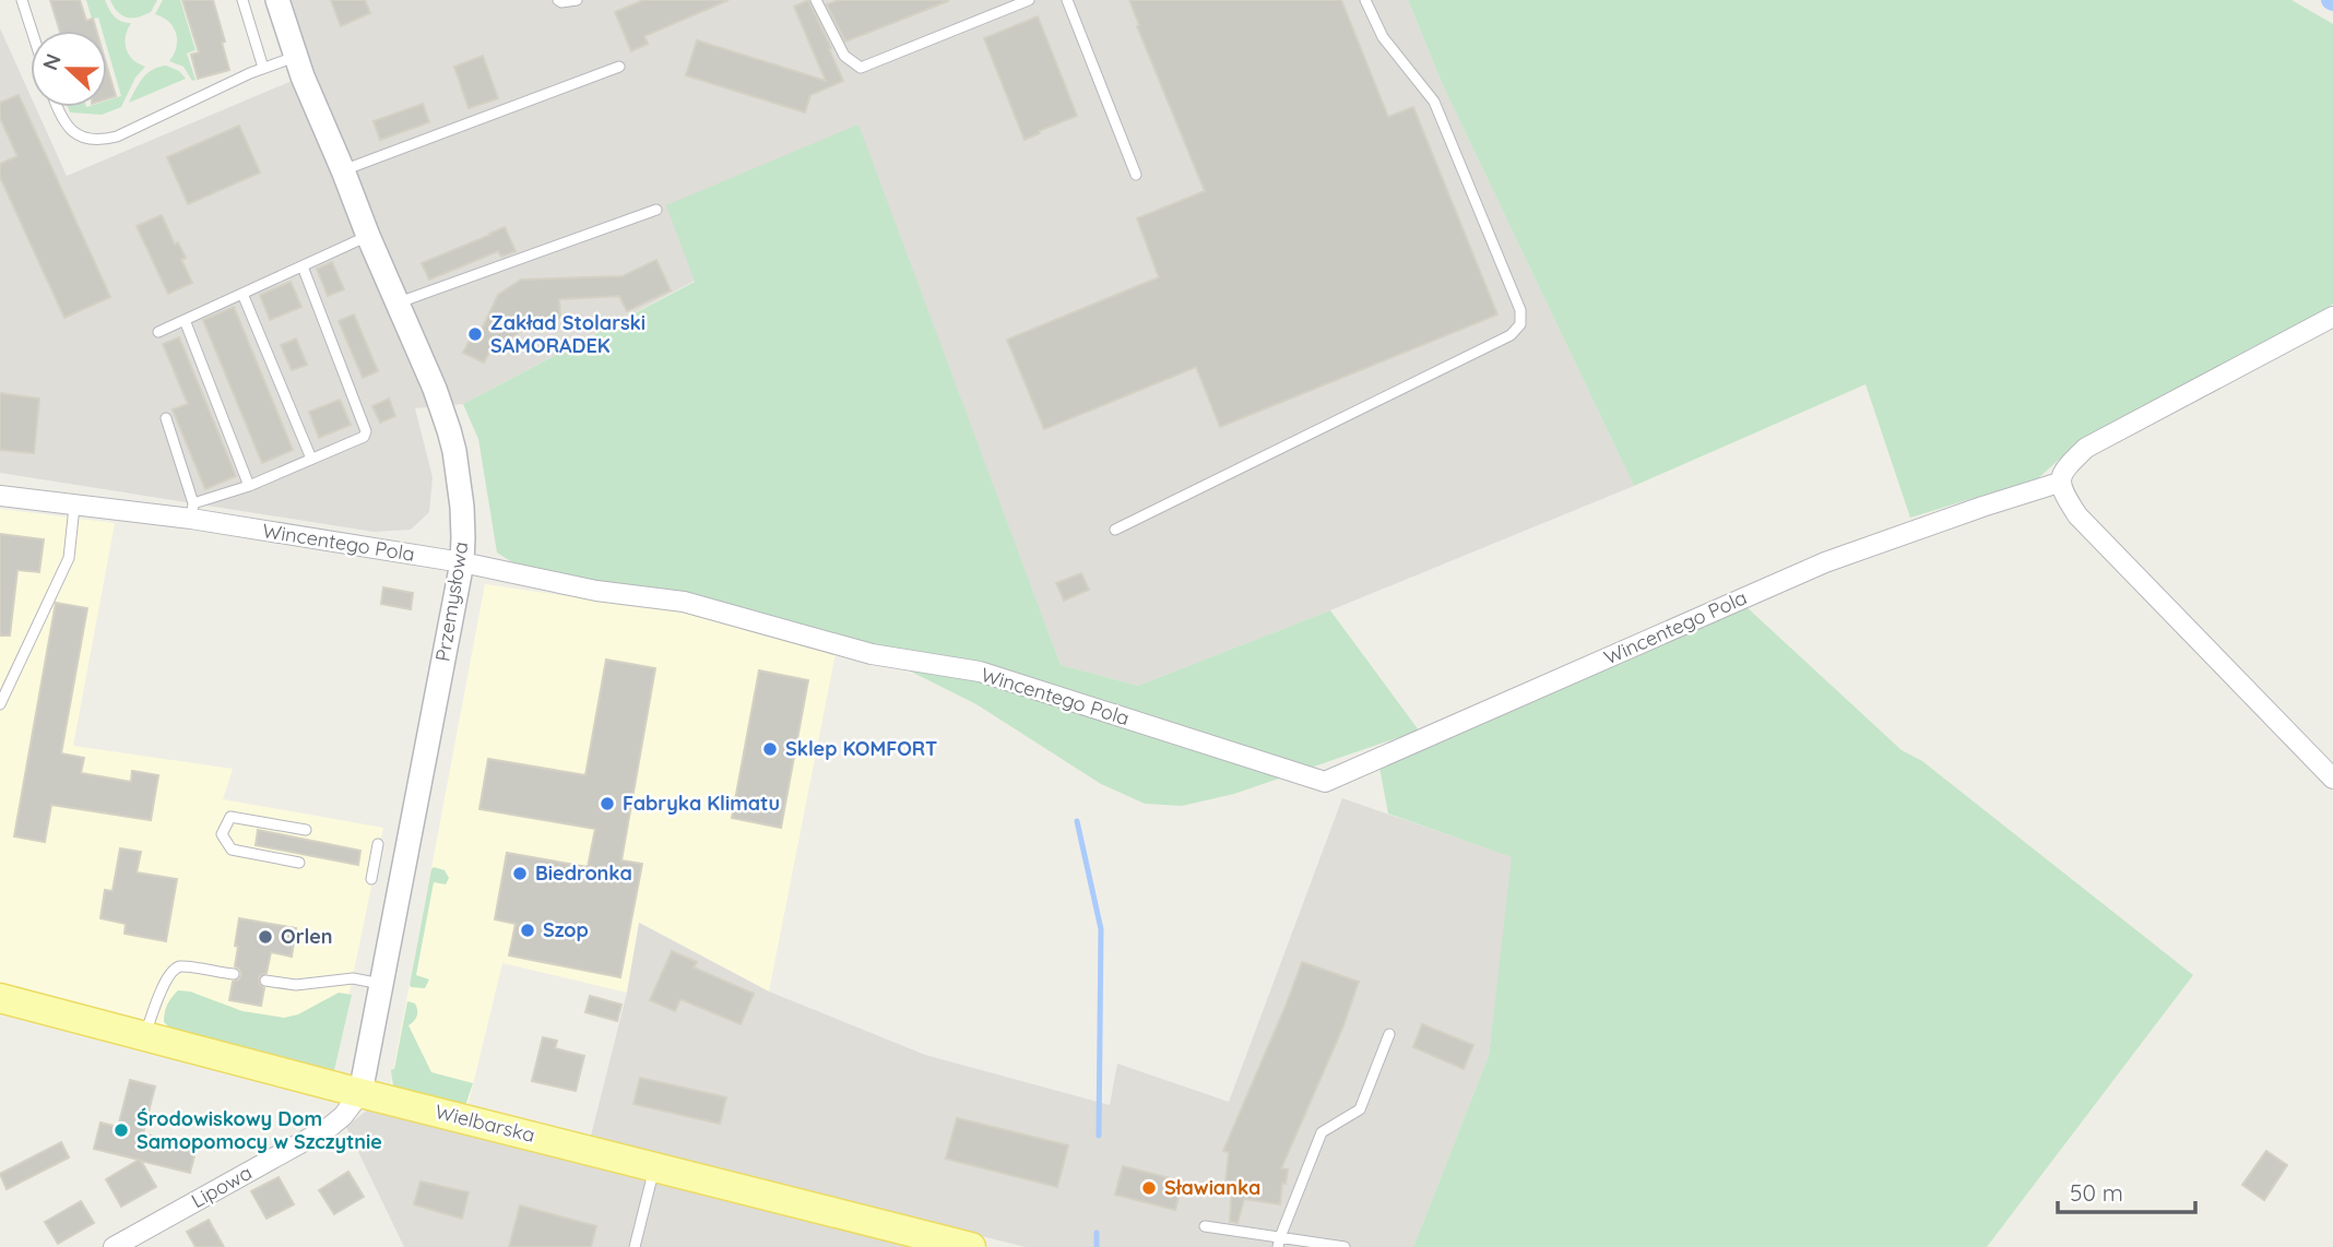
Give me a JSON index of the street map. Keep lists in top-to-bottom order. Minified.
{"streets":{"main road":["Wielbarska"],"street":["Wincentego Pola","Przemysłowa","Lipowa"]},"crossings":[["Wincentego Pola","Przemysłowa"],["Przemysłowa","Wielbarska"],["Przemysłowa","Lipowa"],["Wielbarska","Lipowa"]],"places":["Zakład Stolarski SAMORADEK","Sklep KOMFORT","Fabryka Klimatu","Biedronka","Szop","Orlen","Środowiskowy Dom Samopomocy w Szczytnie","Sławianka"],"scale_bar":"50 m","north":"left"}
